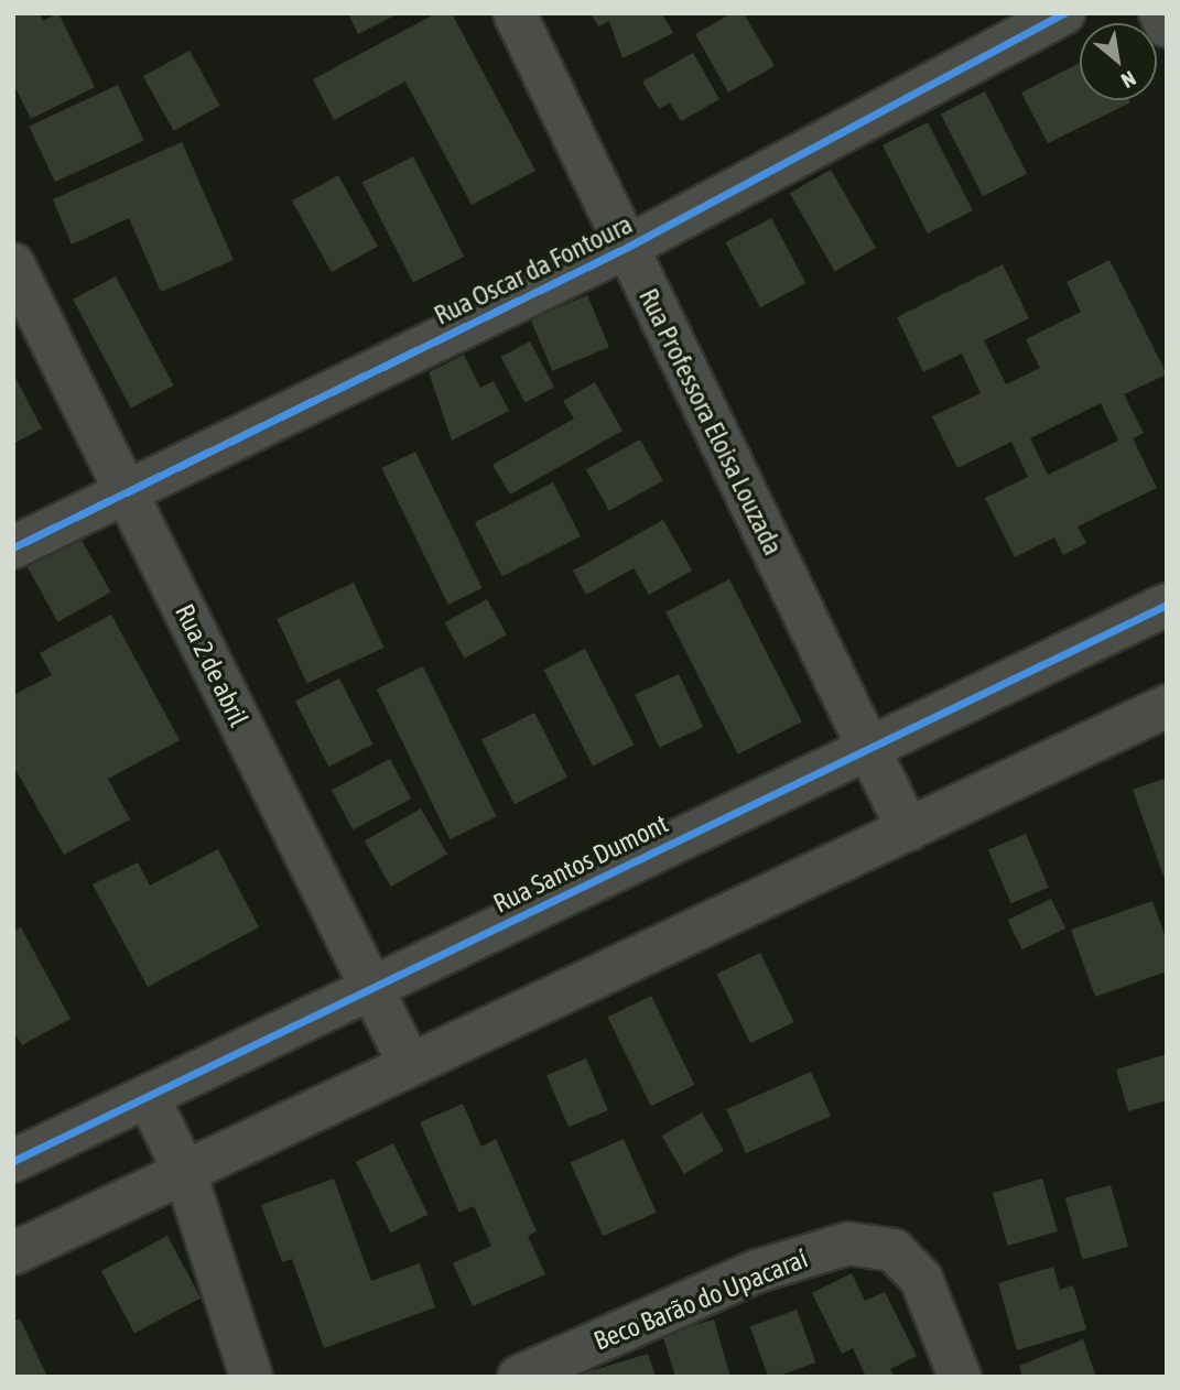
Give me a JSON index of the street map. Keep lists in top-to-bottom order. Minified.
{"streets":{"street":["Rua Oscar da Fontoura","Rua Professora Eloisa Louzada","Rua 2 de abril","Rua Santos Dumont","Beco Barão do Upacaraí"]},"crossings":[["Rua Oscar da Fontoura","Rua Professora Eloisa Louzada"],["Rua Oscar da Fontoura","Rua 2 de abril"],["Rua Professora Eloisa Louzada","Rua Santos Dumont"],["Rua 2 de abril","Rua Santos Dumont"]],"north":"bottom right"}
